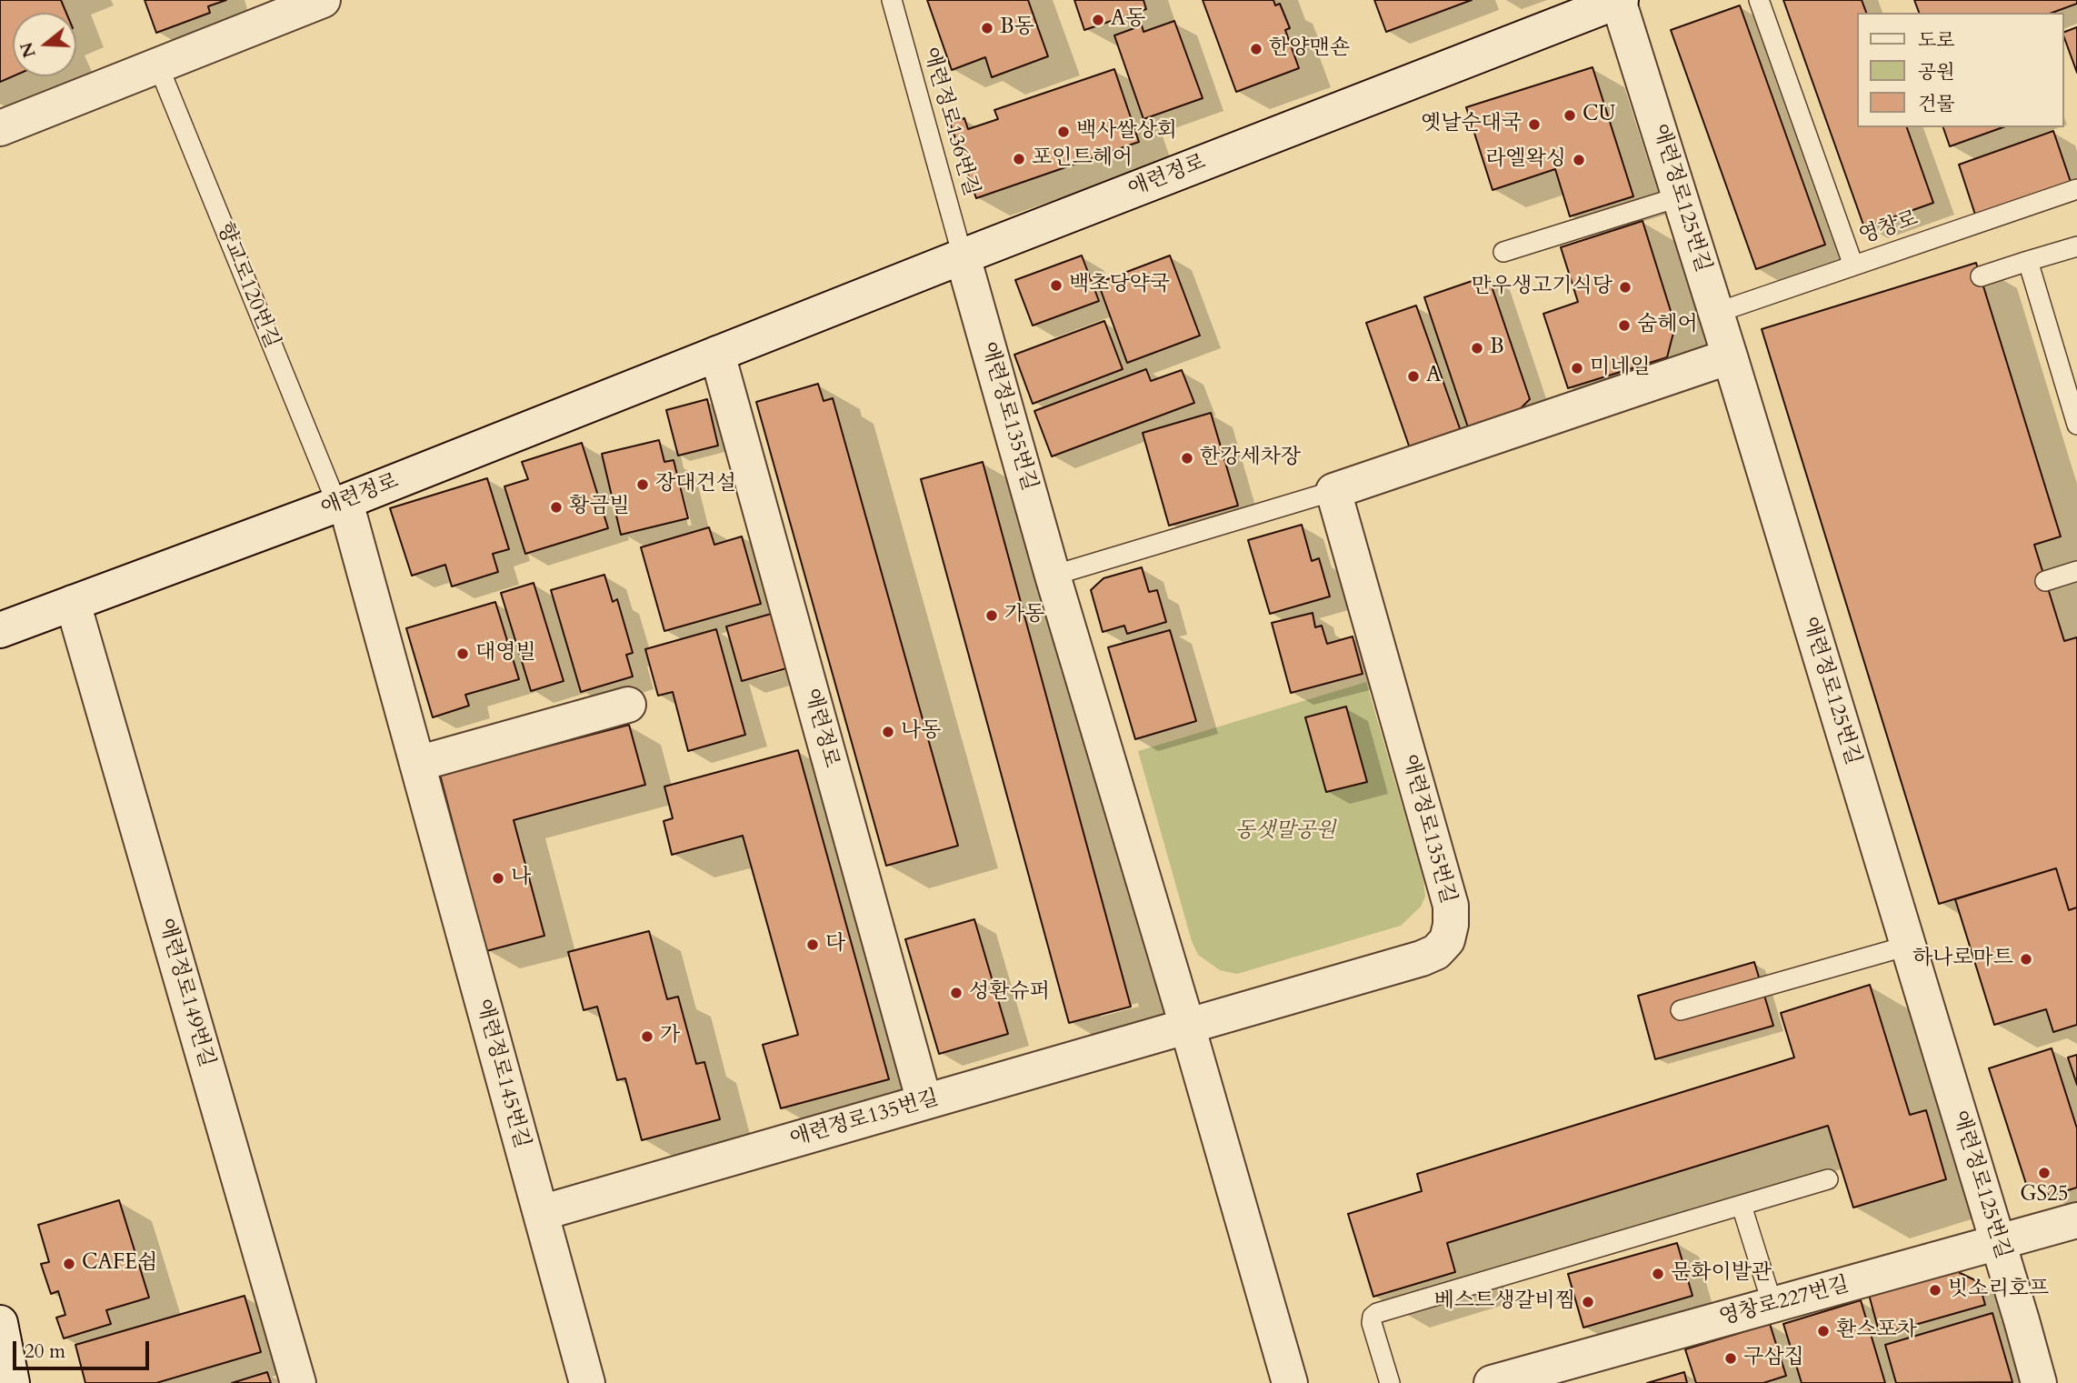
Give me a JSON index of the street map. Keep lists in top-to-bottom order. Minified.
{"streets":{"street":["애련정로","애련정로125번길","애련정로135번길","애련정로149번길","애련정로145번길","영창로227번길"],"lane":["애련정로136번길","영창로","향교로120번길"]},"crossings":[["애련정로136번길","애련정로"],["애련정로136번길","애련정로135번길"],["애련정로","애련정로125번길"],["애련정로","향교로120번길"],["애련정로","애련정로135번길"],["애련정로","애련정로149번길"],["애련정로","애련정로145번길"],["애련정로125번길","영창로"],["애련정로125번길","영창로227번길"],["향교로120번길","애련정로145번길"],["애련정로135번길","애련정로145번길"]],"parks":["동샛말공원"],"places":["A동","B동","한양맨숀","CU","옛날순대국","백사쌀상회","포인트헤어","라엘왁싱","백초당약국","만우생고기식당","숨헤어","B","미네일","A","한강세차장","장대건설","황금빌","가동","대영빌","나동","나","다","하나로마트","성환슈퍼","가","GS25","CAFE쉼","문화이발관","빗소리호프","베스트생갈비찜","환스포차","구삼집"],"legend":["도로","공원","건물"],"scale_bar":"20 m","north":"left"}
